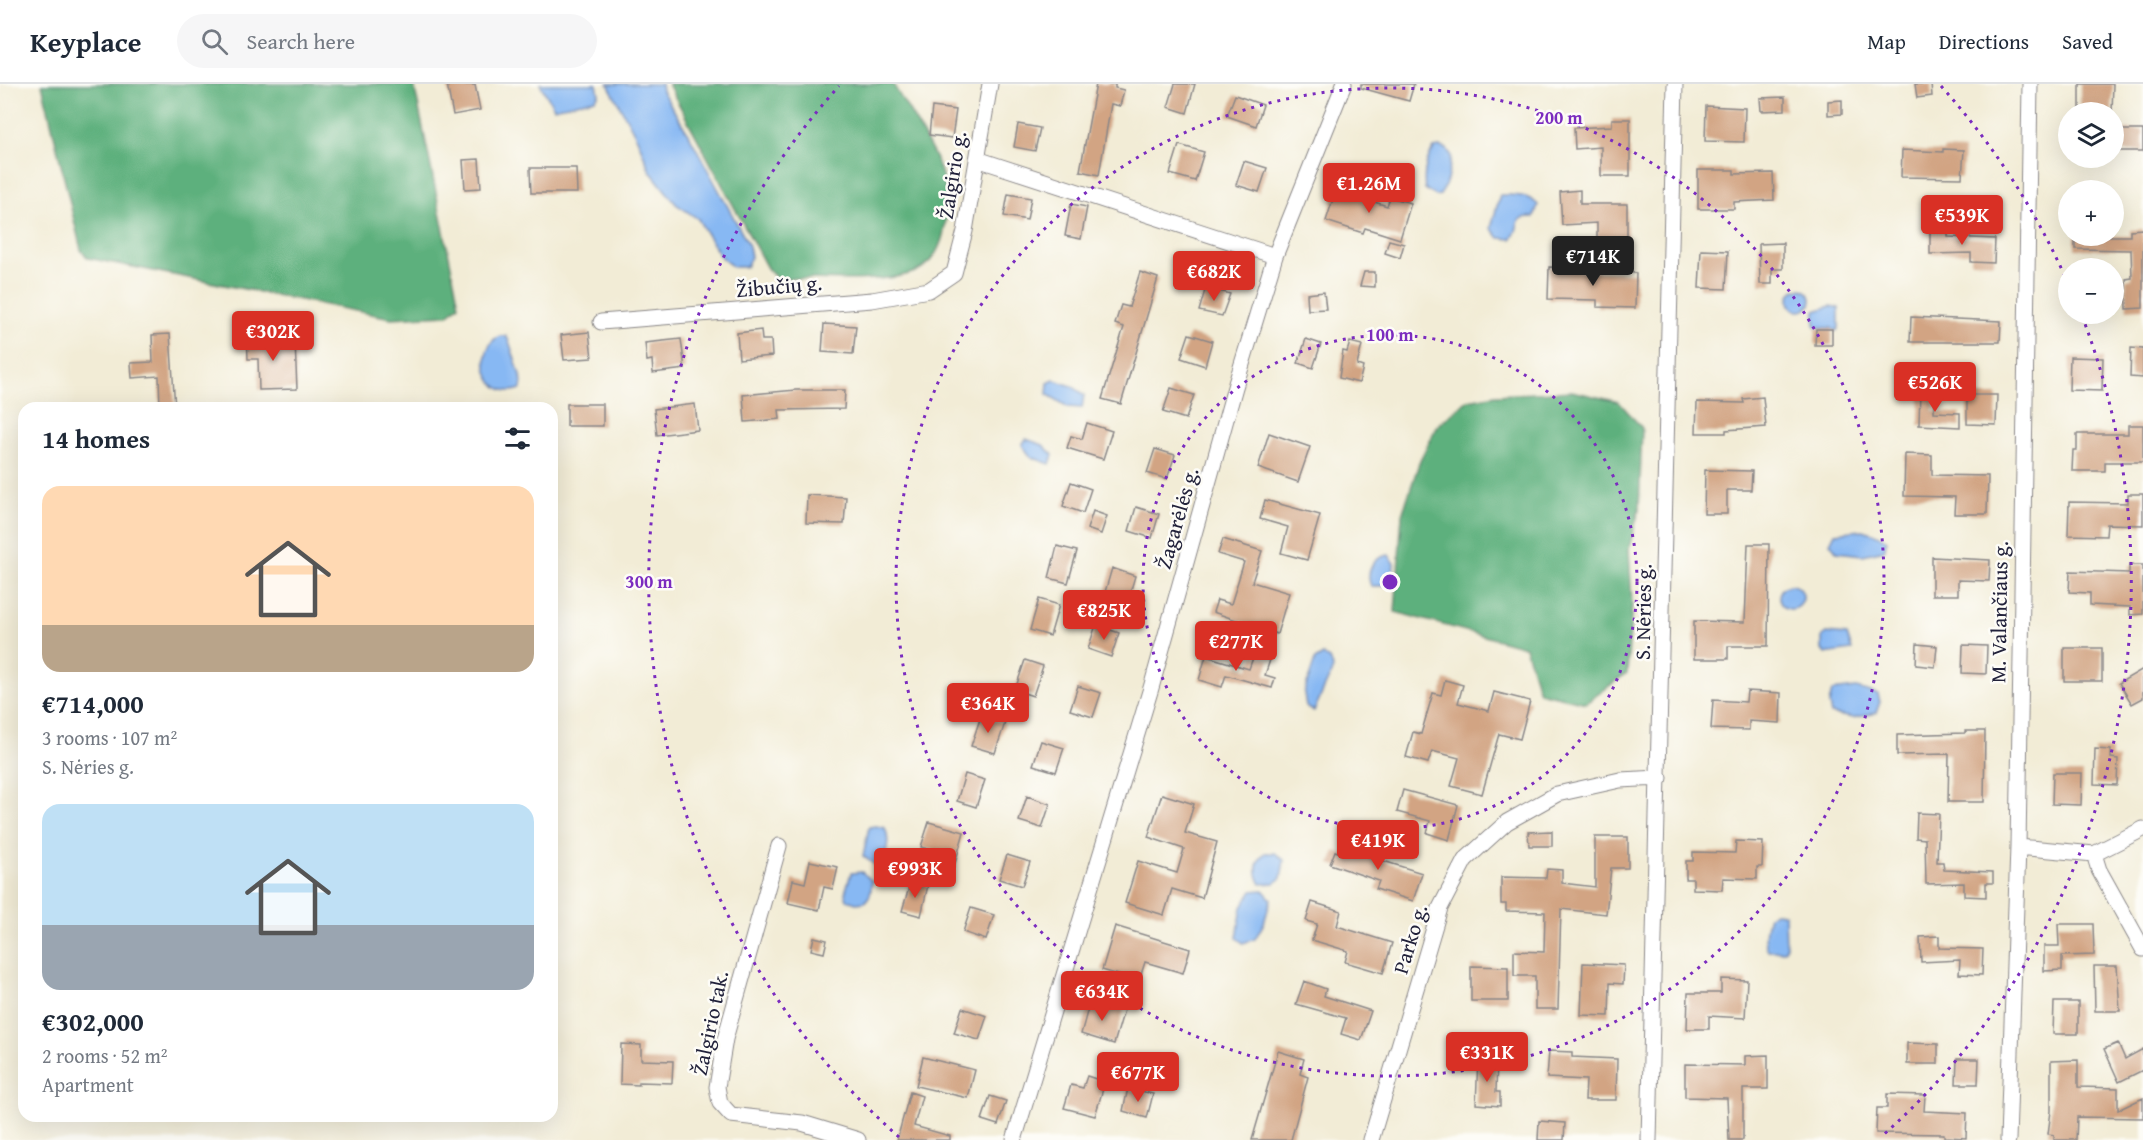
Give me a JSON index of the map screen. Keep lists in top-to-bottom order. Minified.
{"streets":{"street":["Žalgirio g.","Žibučių g.","Žagarėlės g.","S. Nėries g.","M. Valančiaus g.","Parko g.","Žalgirio tak."]},"crossings":[["Žalgirio g.","Žibučių g."],["S. Nėries g.","Parko g."]],"page":{"header":"Keyplace","search":"Search here","nav":["Map","Directions","Saved"],"map_buttons":["+","−"],"price":["€1.26M","€539K","€714K","€682K","€302K","€526K","€825K","€277K","€364K","€419K","€993K","€634K","€331K","€677K"],"heading":"14 homes","list":[{"name":"€714,000","note":"3 rooms · 107 m² · S. Nėries g."},{"name":"€302,000","note":"2 rooms · 52 m² · Apartment"}]},"rings":["200 m","100 m","300 m"]}
